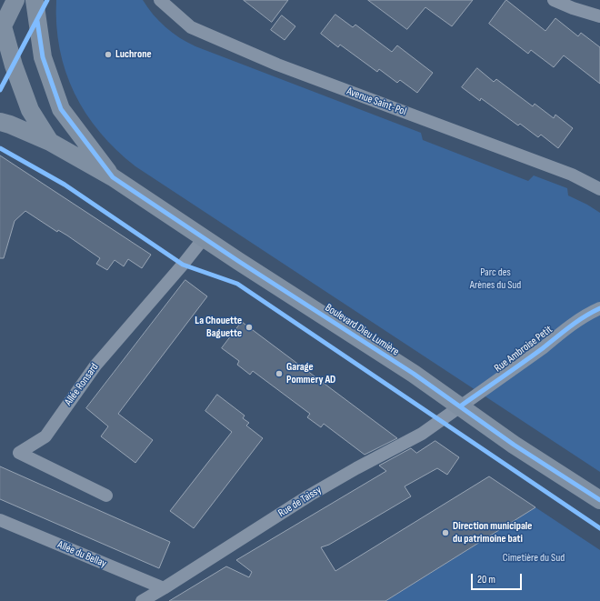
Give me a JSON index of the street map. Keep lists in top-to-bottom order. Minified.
{"streets":{"main road":["Boulevard Dieu Lumière"],"street":["Avenue Saint-Pol","Rue Ambroise Petit","Allée Ronsard","Rue de Taissy","Allée du Bellay"]},"crossings":[["Boulevard Dieu Lumière","Rue Ambroise Petit"],["Boulevard Dieu Lumière","Allée Ronsard"],["Boulevard Dieu Lumière","Rue de Taissy"],["Rue Ambroise Petit","Rue de Taissy"],["Rue de Taissy","Allée du Bellay"]],"parks":["Parc des Arènes du Sud","Cimetière du Sud"],"places":["Luchrone","La Chouette Baguette","Garage Pommery AD","Direction municipale du patrimoine bati"],"scale_bar":"20 m"}
